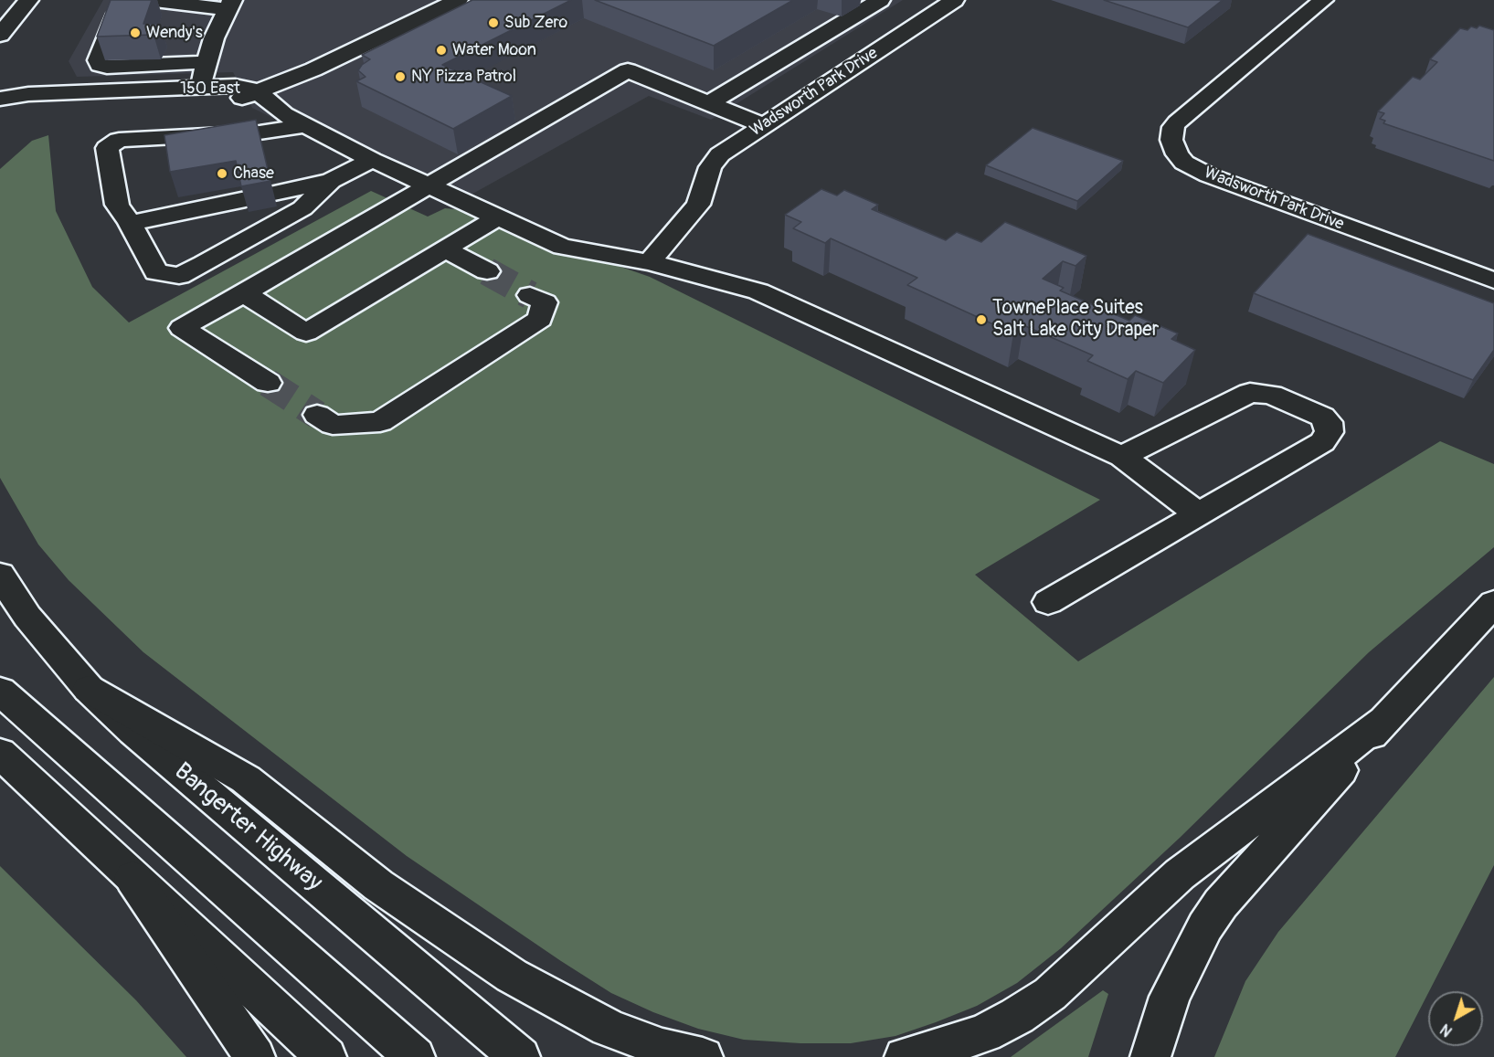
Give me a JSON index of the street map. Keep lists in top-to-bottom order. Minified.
{"streets":{"main road":["150 East","Wadsworth Park Drive","Bangerter Highway"]},"places":["Sub Zero","Wendy's","Water Moon","NY Pizza Patrol","Chase","TownePlace Suites Salt Lake City Draper"],"north":"bottom left"}
